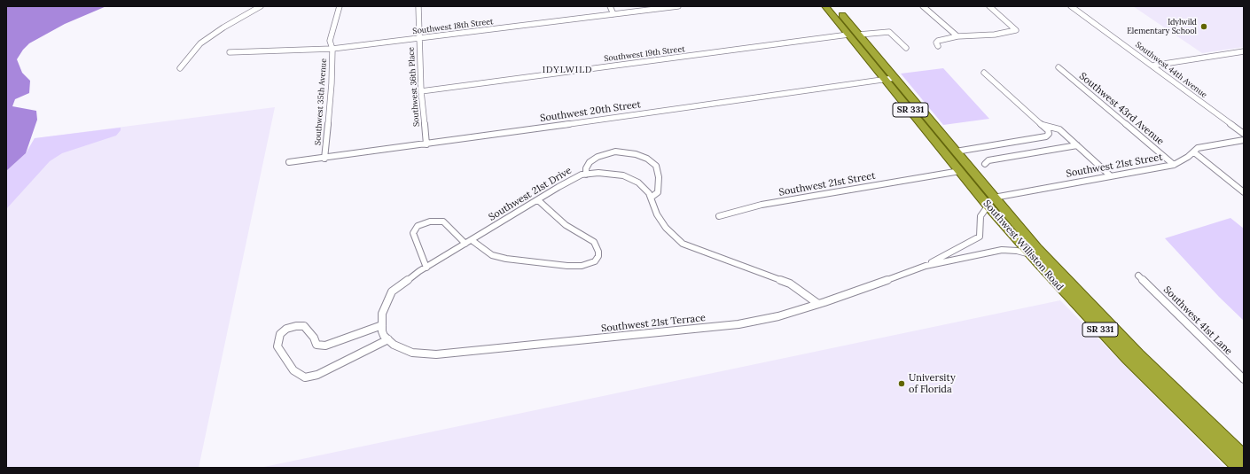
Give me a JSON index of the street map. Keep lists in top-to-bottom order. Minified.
{"streets":{"highway":["SR 331","Southwest Williston Road"],"street":["Southwest 18th Street","Southwest 19th Street","Southwest 44th Avenue","Southwest 36th Place","Southwest 35th Avenue","Southwest 43rd Avenue","Southwest 20th Street","Southwest 21st Street","Southwest 21st Drive","Southwest 41st Lane","Southwest 21st Terrace"]},"crossings":[["Southwest 18th Street","Southwest 36th Place"],["Southwest 18th Street","Southwest 35th Avenue"],["Southwest 19th Street","Southwest 36th Place"],["Southwest 19th Street","Southwest Williston Road"],["Southwest 36th Place","Southwest 20th Street"],["Southwest 35th Avenue","Southwest 20th Street"],["Southwest 43rd Avenue","Southwest 21st Street"],["Southwest 20th Street","Southwest Williston Road"],["Southwest 21st Street","Southwest Williston Road"],["Southwest 21st Street","Southwest 21st Terrace"],["Southwest 21st Drive","Southwest 21st Terrace"],["Southwest Williston Road","Southwest 21st Terrace"]],"districts":["IDYLWILD"],"places":["Idylwild Elementary School","University of Florida"]}
